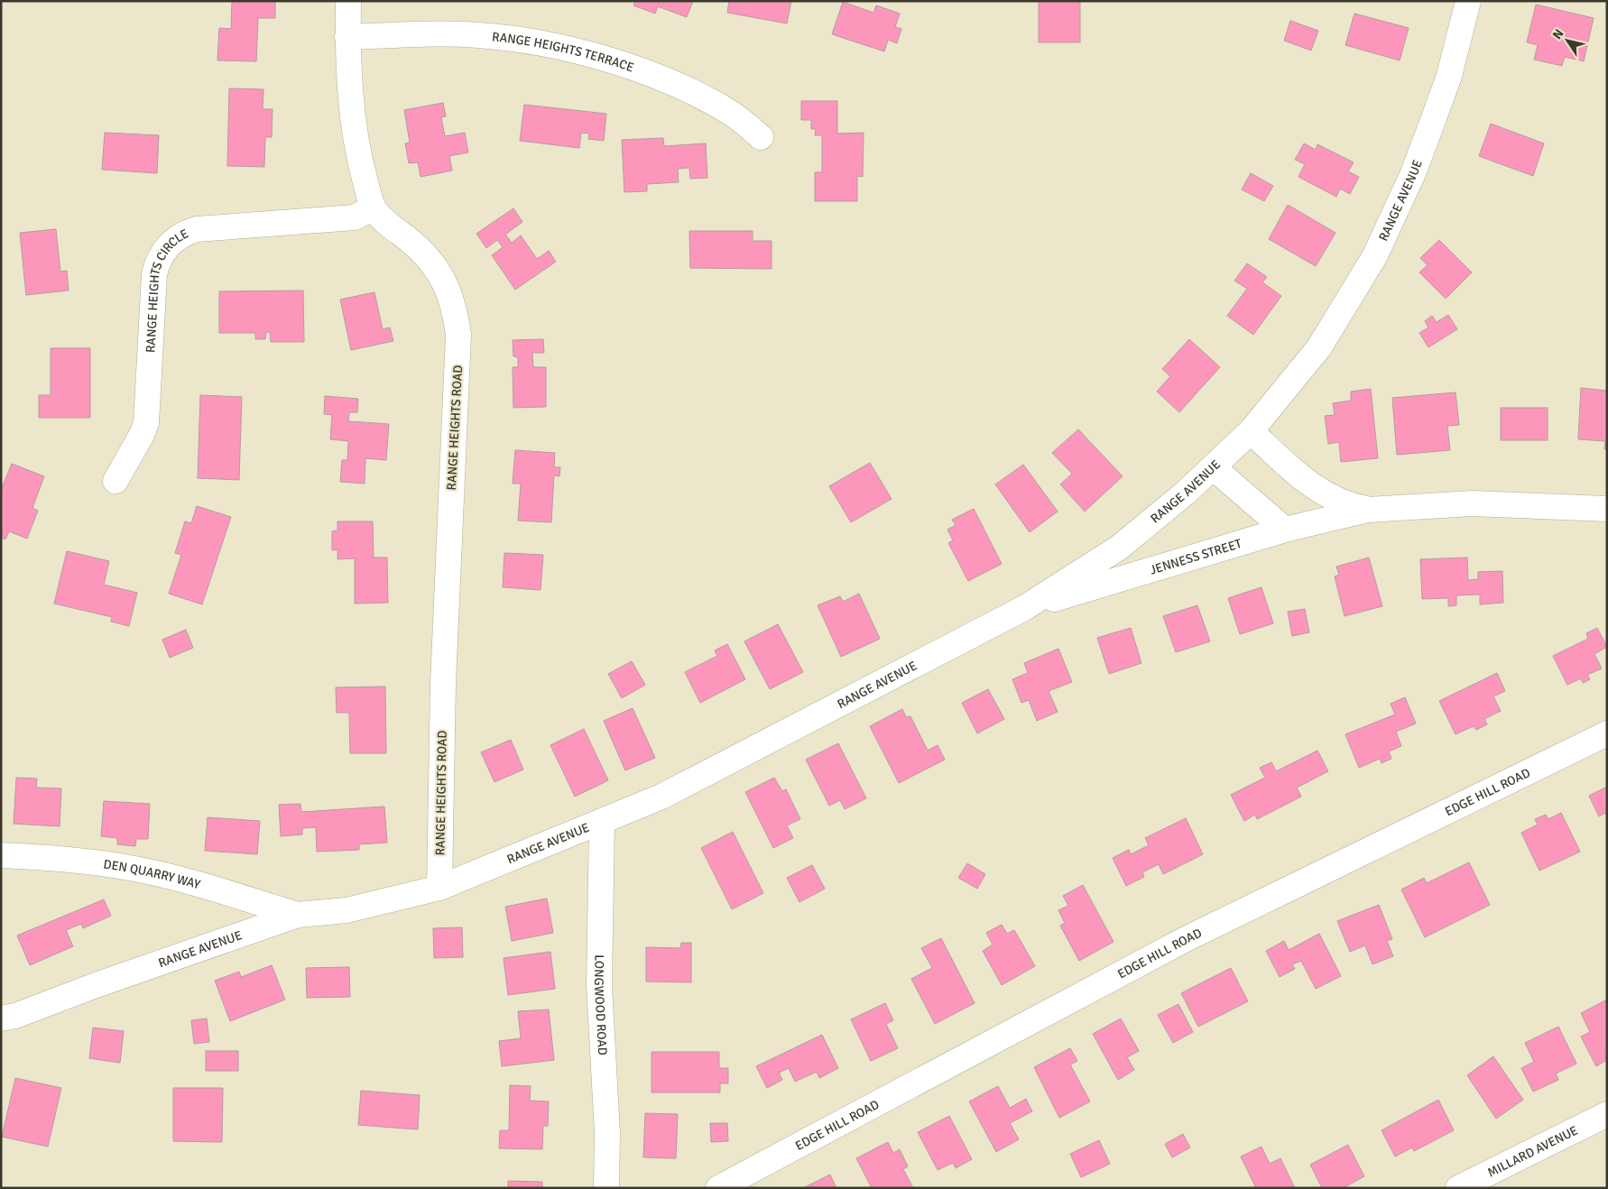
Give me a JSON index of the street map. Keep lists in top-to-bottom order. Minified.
{"streets":{"street":["RANGE HEIGHTS TERRACE","RANGE AVENUE","RANGE HEIGHTS CIRCLE","RANGE HEIGHTS ROAD","JENNESS STREET","EDGE HILL ROAD","DEN QUARRY WAY","LONGWOOD ROAD","MILLARD AVENUE"]},"crossings":[["RANGE HEIGHTS TERRACE","RANGE HEIGHTS ROAD"],["RANGE AVENUE","RANGE HEIGHTS ROAD"],["RANGE AVENUE","JENNESS STREET"],["RANGE AVENUE","DEN QUARRY WAY"],["RANGE AVENUE","LONGWOOD ROAD"],["RANGE HEIGHTS CIRCLE","RANGE HEIGHTS ROAD"]],"north":"top left"}
